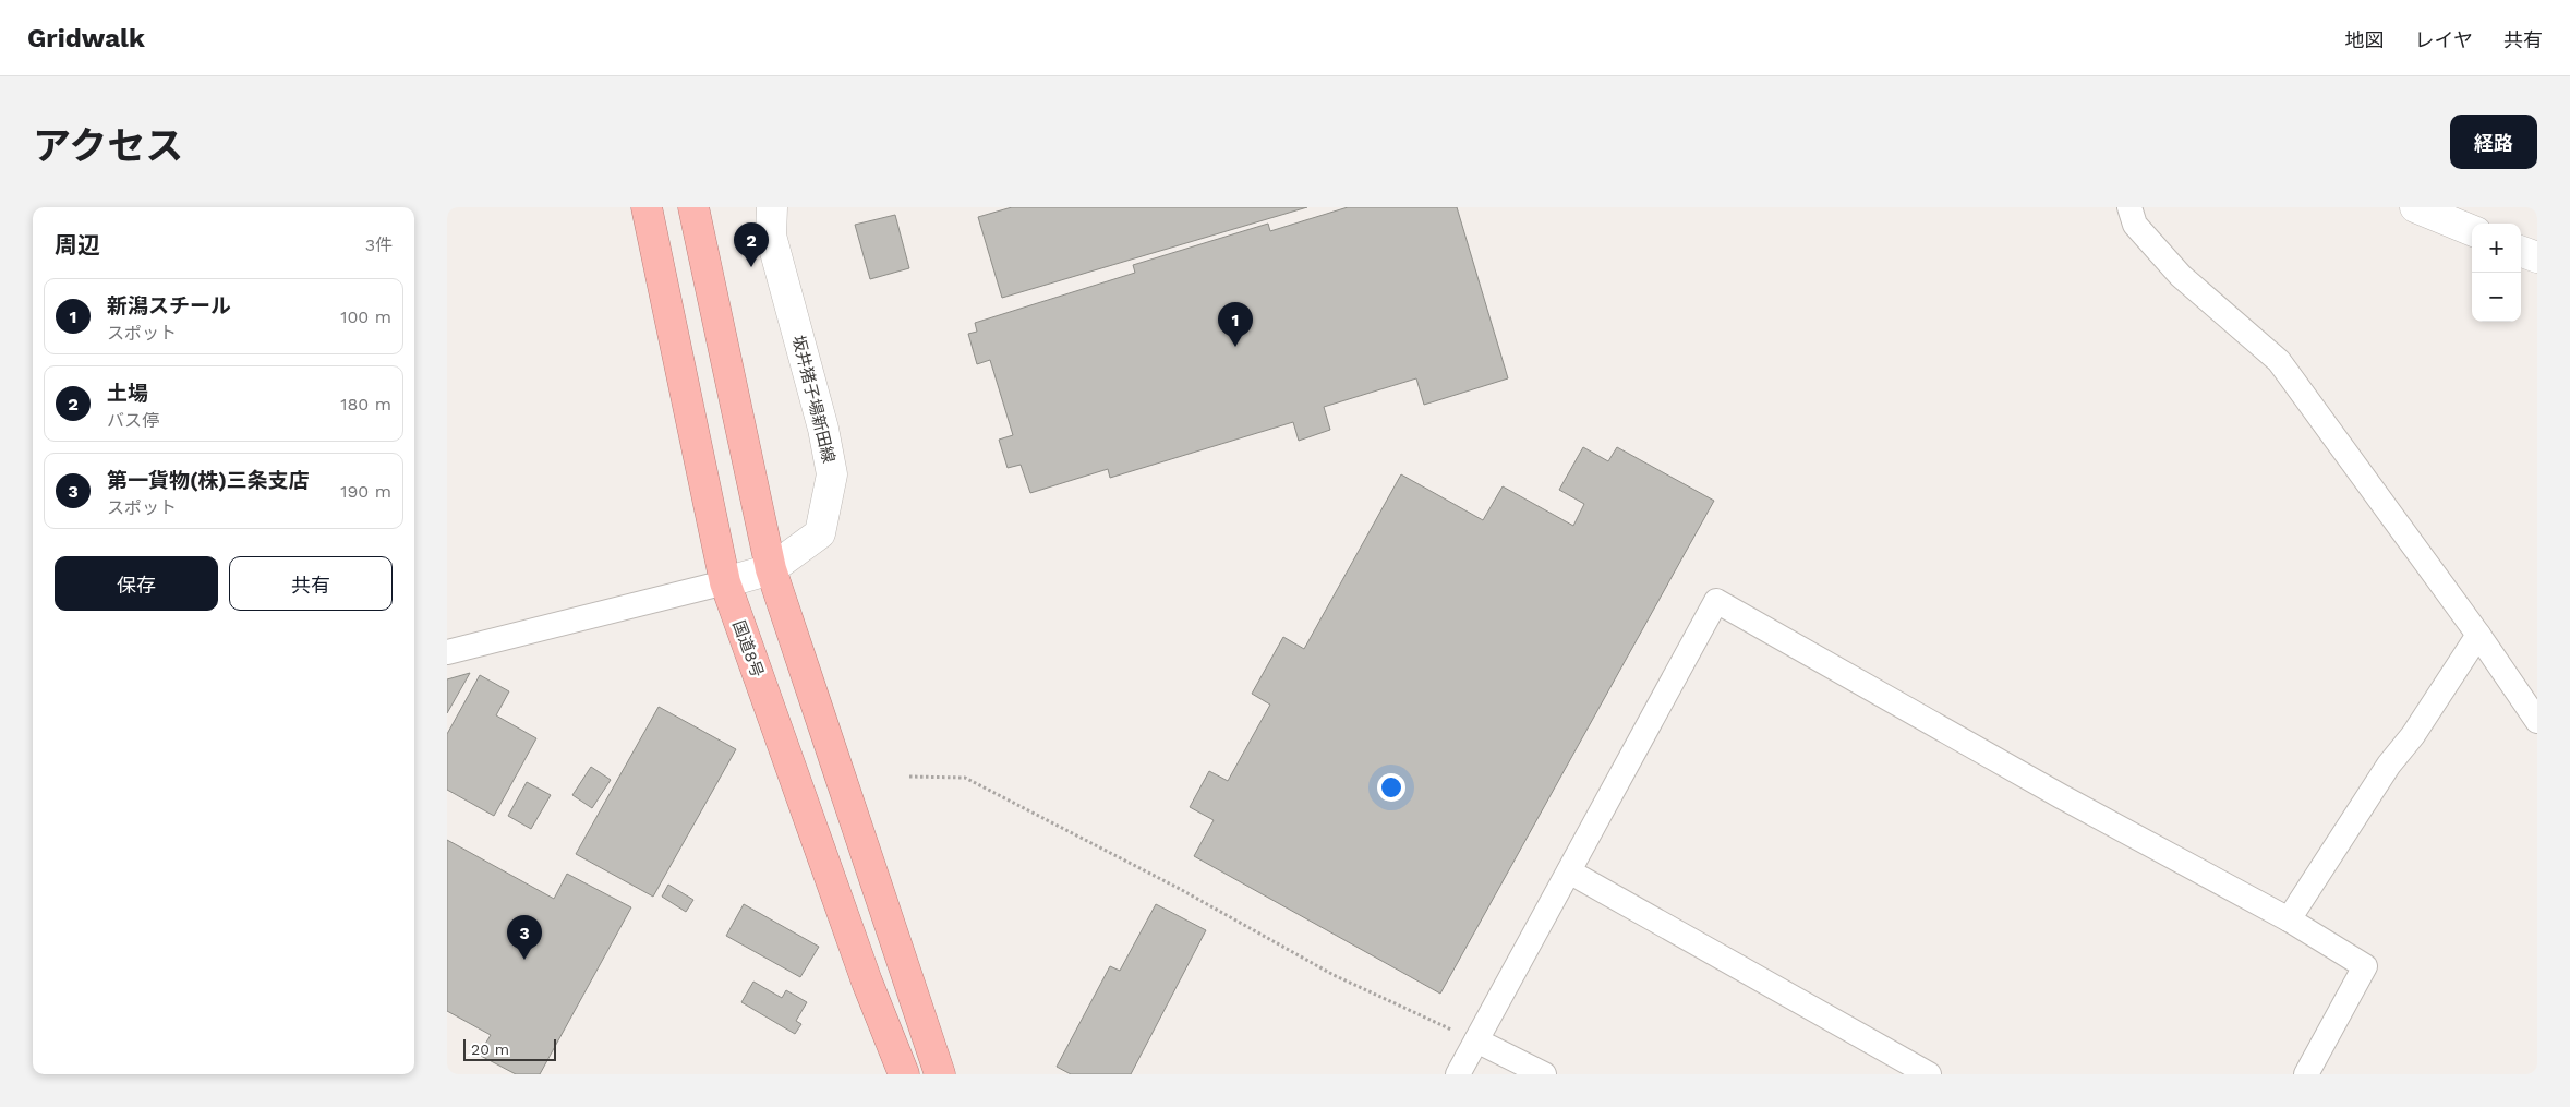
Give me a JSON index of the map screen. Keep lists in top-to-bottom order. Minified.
{"streets":{"highway":["国道8号"],"main road":["坂井猪子場新田線"]},"scale_bar":"20 m","page":{"header":"Gridwalk","nav":["地図","レイヤ","共有"],"title":"アクセス","buttons":["経路",["保存","共有"]],"heading":["周辺","3件"],"pins":["2","1","3"],"map_buttons":["+","−"],"list":[{"mark":"1","name":"新潟スチール","note":"スポット","value":"100 m"},{"mark":"2","name":"土場","note":"バス停","value":"180 m"},{"mark":"3","name":"第一貨物(株)三条支店","note":"スポット","value":"190 m"}],"scale":"20 m"}}
